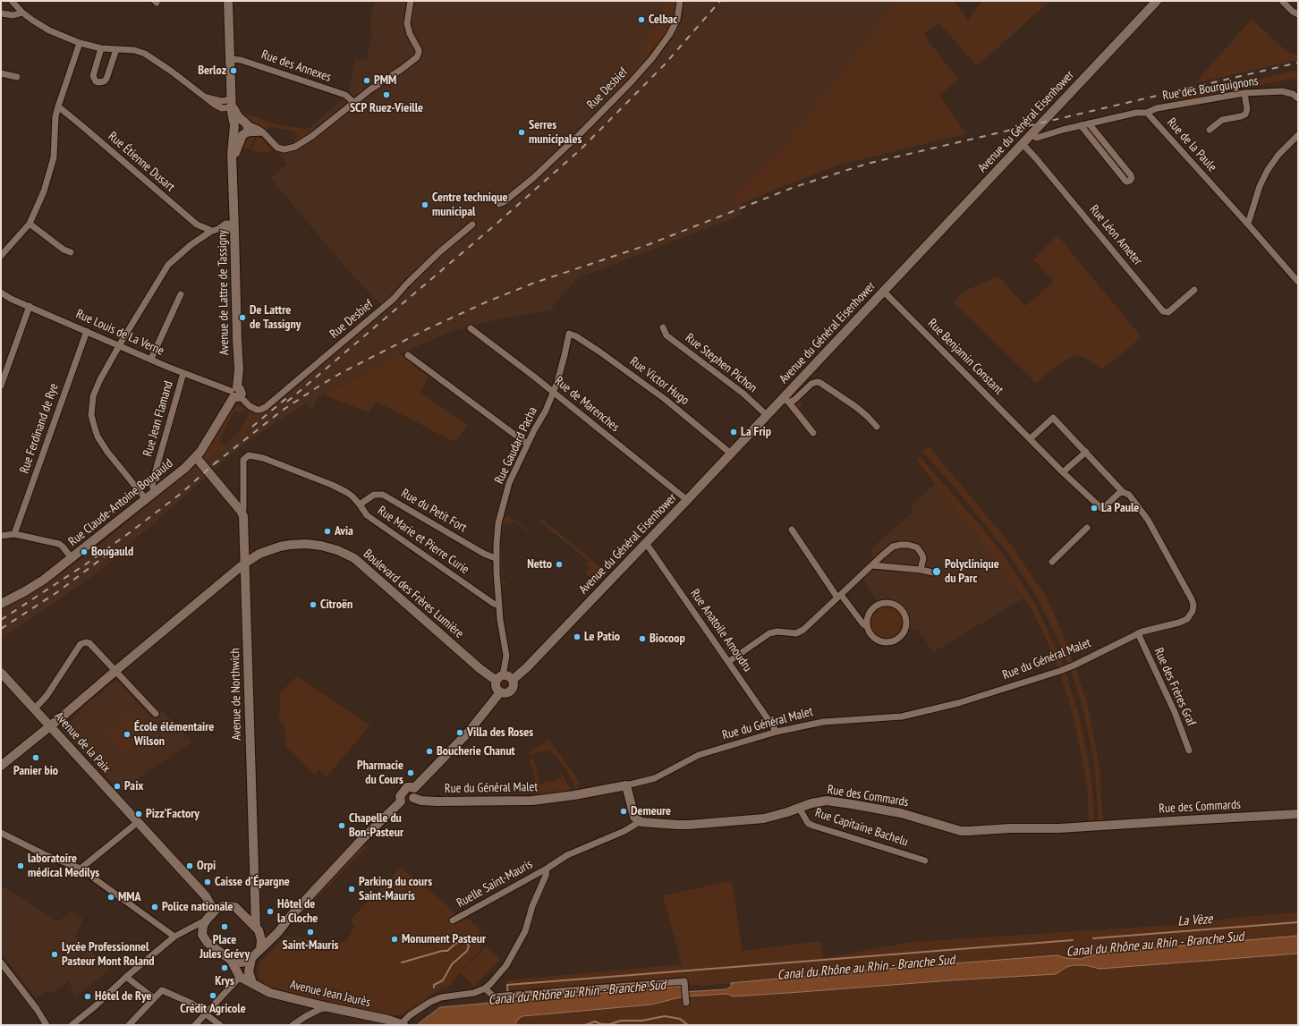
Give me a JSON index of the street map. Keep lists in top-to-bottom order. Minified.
{"streets":{"main road":["Avenue du Général Eisenhower","Avenue de Lattre de Tassigny","Rue Claude-Antoine Bougauld","Boulevard des Frères Lumière","Rue du Général Malet","Avenue de Northwich","Avenue de la Paix","Rue des Commards","Avenue Jean Jaurès"],"street":["Rue des Annexes","Rue Desbief","Rue des Bourguignons","Rue de la Paule","Rue Étienne Dusart","Rue Léon Ameter","Rue Louis de La Verne","Rue Benjamin Constant","Rue Stephen Pichon","Rue Victor Hugo","Rue de Marenches","Rue Jean Flamand","Rue Ferdinand de Rye","Rue Gaudard Pacha","Rue du Petit Fort","Rue Marie et Pierre Curie","Rue Anatoile Amoudru","Rue des Frères Graf","Rue Capitaine Bachelu","Ruelle Saint-Mauris"]},"crossings":[["Rue Desbief","Avenue de Lattre de Tassigny"],["Rue Desbief","Rue Louis de La Verne"],["Rue Desbief","Rue Claude-Antoine Bougauld"],["Rue des Bourguignons","Rue de la Paule"],["Avenue du Général Eisenhower","Rue Léon Ameter"],["Avenue du Général Eisenhower","Rue Benjamin Constant"],["Avenue du Général Eisenhower","Rue Stephen Pichon"],["Avenue du Général Eisenhower","Rue Victor Hugo"],["Avenue du Général Eisenhower","Rue de Marenches"],["Avenue du Général Eisenhower","Rue Gaudard Pacha"],["Avenue du Général Eisenhower","Boulevard des Frères Lumière"],["Avenue du Général Eisenhower","Rue Anatoile Amoudru"],["Rue Étienne Dusart","Avenue de Lattre de Tassigny"],["Avenue de Lattre de Tassigny","Rue Louis de La Verne"],["Avenue de Lattre de Tassigny","Rue Claude-Antoine Bougauld"],["Rue Louis de La Verne","Rue Jean Flamand"],["Rue Louis de La Verne","Rue Ferdinand de Rye"],["Rue Louis de La Verne","Rue Claude-Antoine Bougauld"],["Rue Benjamin Constant","Rue du Général Malet"],["Rue Victor Hugo","Rue Gaudard Pacha"],["Rue de Marenches","Rue Gaudard Pacha"],["Rue Jean Flamand","Rue Claude-Antoine Bougauld"],["Rue Gaudard Pacha","Rue du Petit Fort"],["Rue Gaudard Pacha","Rue Marie et Pierre Curie"],["Rue Gaudard Pacha","Boulevard des Frères Lumière"],["Rue du Petit Fort","Rue Marie et Pierre Curie"],["Rue Marie et Pierre Curie","Avenue de Northwich"],["Boulevard des Frères Lumière","Avenue de Northwich"],["Boulevard des Frères Lumière","Avenue de la Paix"],["Rue Anatoile Amoudru","Rue du Général Malet"],["Rue du Général Malet","Rue des Frères Graf"],["Avenue de Northwich","Avenue de la Paix"],["Rue des Commards","Rue Capitaine Bachelu"],["Rue des Commards","Ruelle Saint-Mauris"],["Ruelle Saint-Mauris","Avenue Jean Jaurès"]],"water":["La Vèze","Canal du Rhône au Rhin - Branche Sud"],"places":["Celbac","Berloz","PMM","SCP Ruez-Vieille","Serres municipales","Centre technique municipal","De Lattre de Tassigny","La Frip","La Paule","Avia","Bougauld","Netto","Polyclinique du Parc","Citroën","Le Patio","Biocoop","Villa des Roses","École élémentaire Wilson","Boucherie Chanut","Panier bio","Pharmacie du Cours","Paix","Demeure","Pizz'Factory","Chapelle du Bon-Pasteur","laboratoire médical Medilys","Orpi","Caisse d'Épargne","Parking du cours Saint-Mauris","MMA","Police nationale","Hôtel de la Cloche","Place Jules Grévy","Saint-Mauris","Monument Pasteur","Lycée Professionnel Pasteur Mont Roland","Krys","Crédit Agricole","Hôtel de Rye"]}
